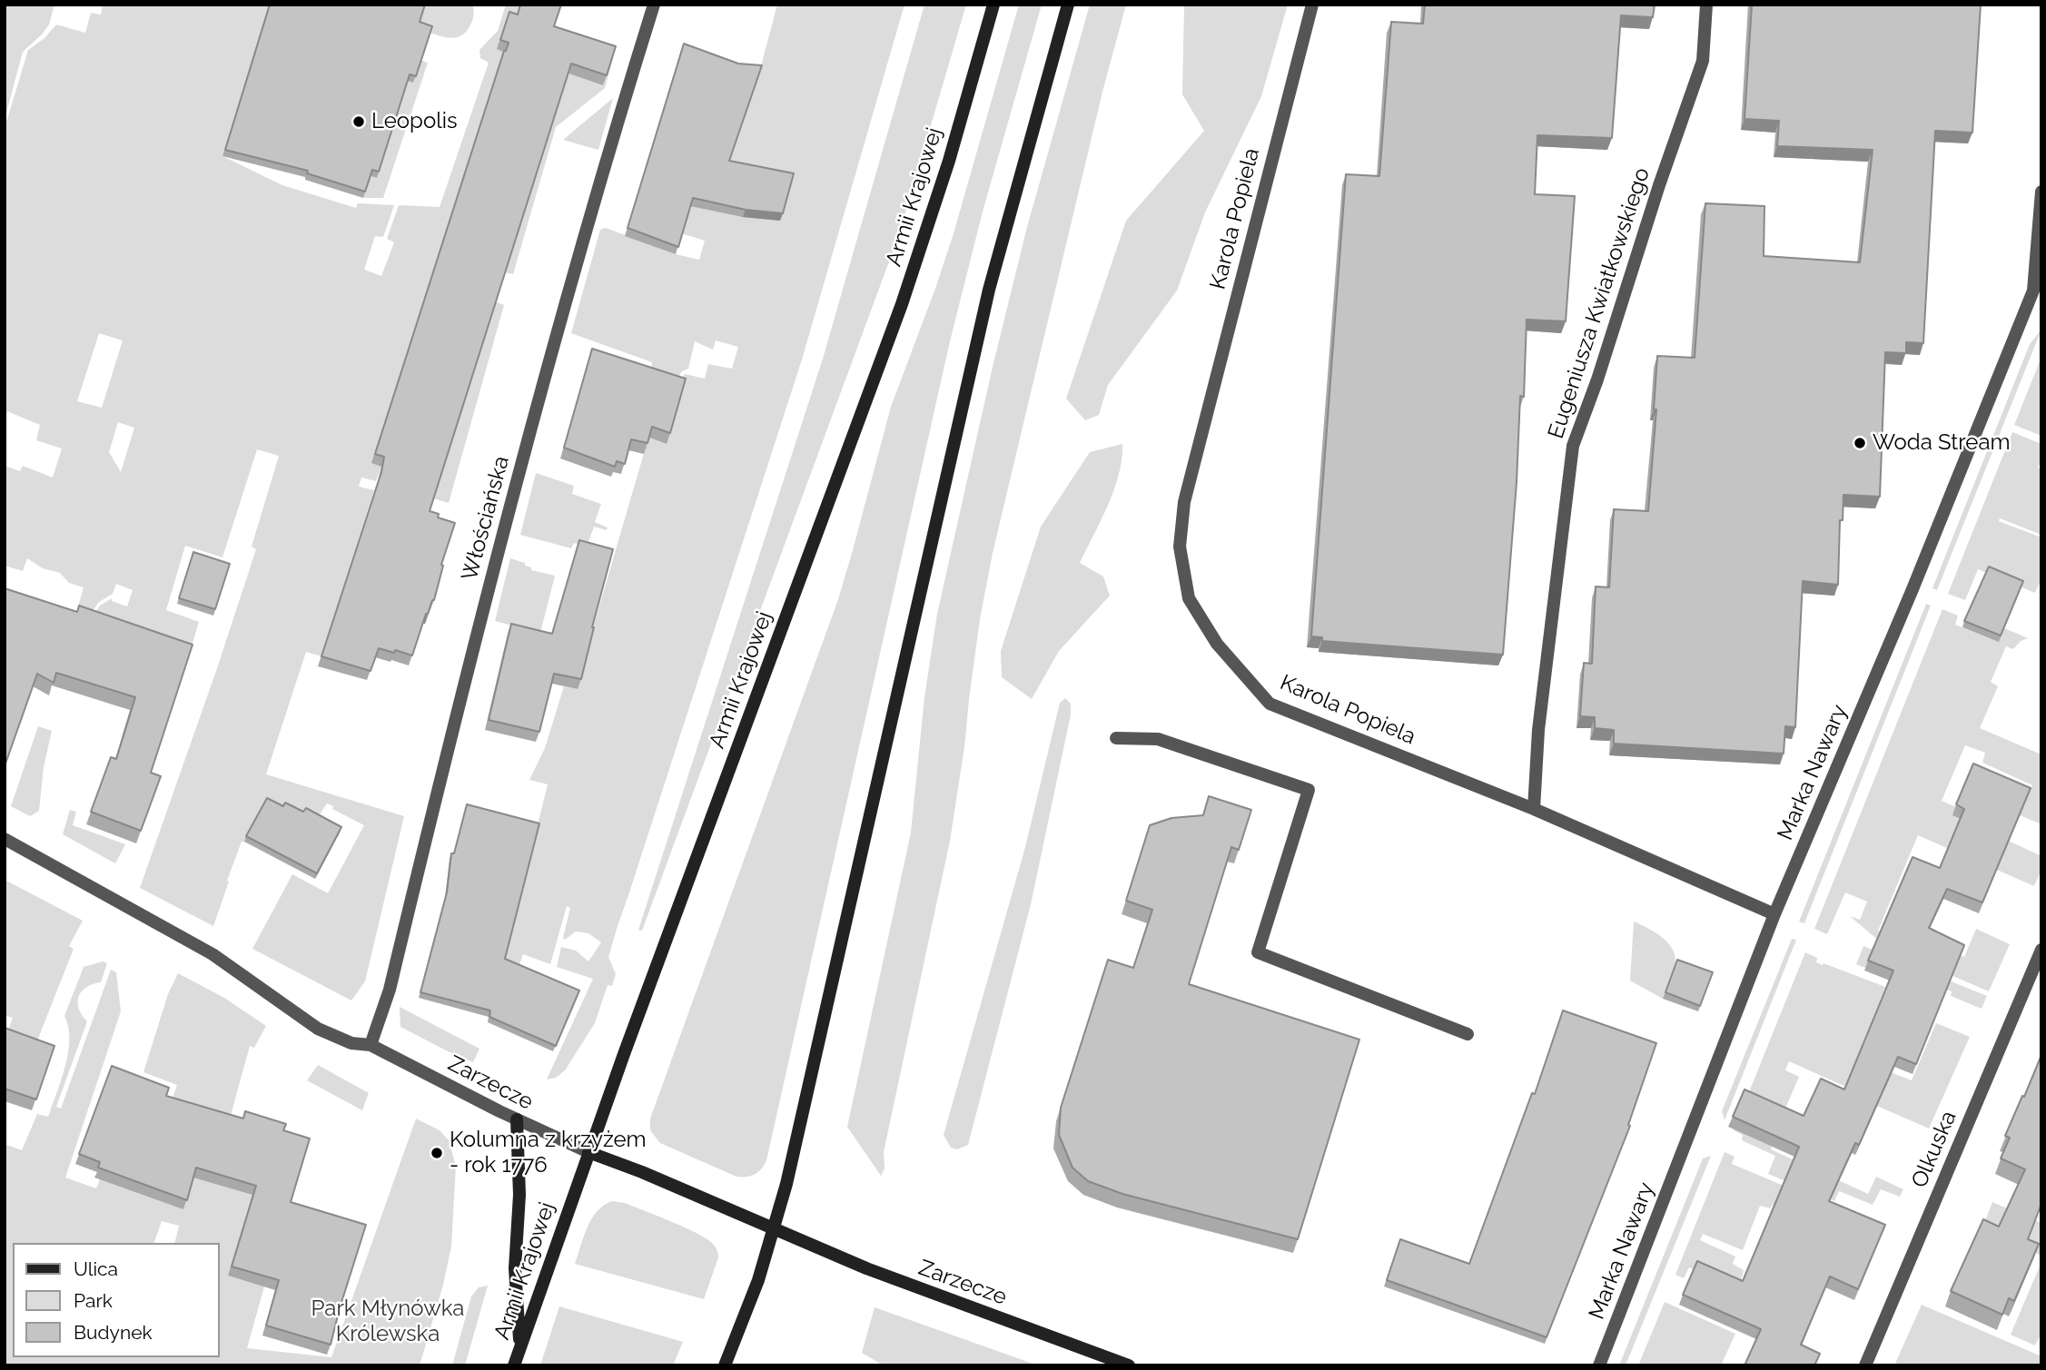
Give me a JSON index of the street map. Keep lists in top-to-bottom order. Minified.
{"streets":{"main road":["Armii Krajowej","Zarzecze"],"street":["Karola Popiela","Eugeniusza Kwiatkowskiego","Włościańska","Marka Nawary","Olkuska"]},"crossings":[["Armii Krajowej","Zarzecze"],["Karola Popiela","Eugeniusza Kwiatkowskiego"],["Karola Popiela","Marka Nawary"],["Włościańska","Zarzecze"]],"parks":["Park Młynówka Królewska"],"places":["Leopolis","Woda Stream","Kolumna z krzyżem - rok 1776"],"legend":["Ulica","Park","Budynek"]}
